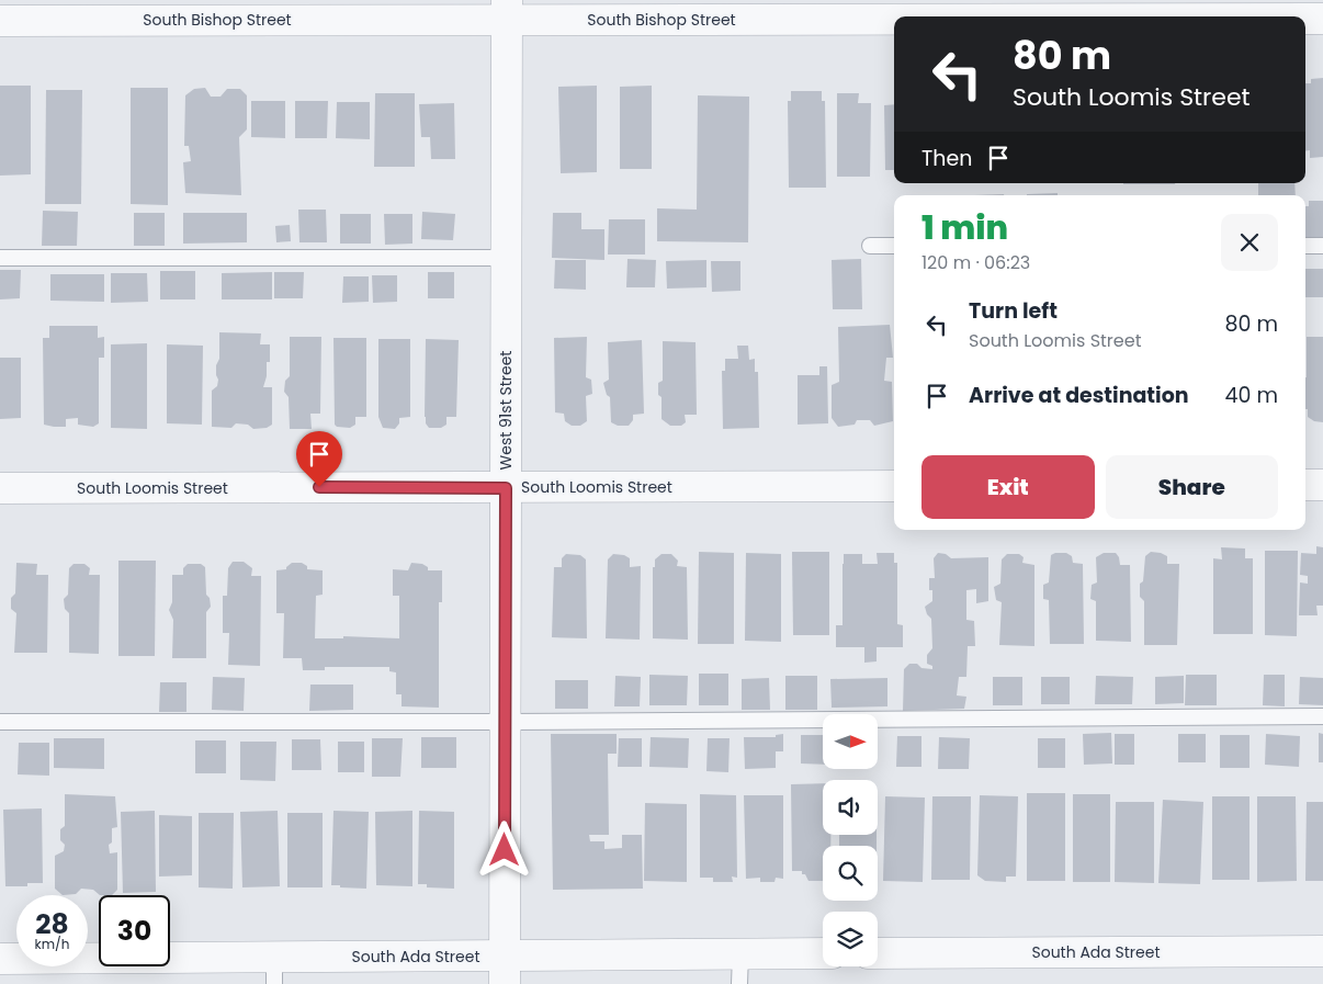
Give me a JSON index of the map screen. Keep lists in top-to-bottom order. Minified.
{"streets":{"street":["South Bishop Street","West 91st Street","South Loomis Street","South Ada Street"]},"crossings":[["South Bishop Street","West 91st Street"],["West 91st Street","South Loomis Street"],["West 91st Street","South Ada Street"]],"north":"right","page":{"turn":["80 m","South Loomis Street"],"then":"Then","heading":["1 min","120 m · 06:23"],"list":[{"name":"Turn left","note":"South Loomis Street","value":"80 m"},{"name":"Arrive at destination","value":"40 m"}],"buttons":["Exit","Share"],"speed":"28 km/h","limit":"30"}}
